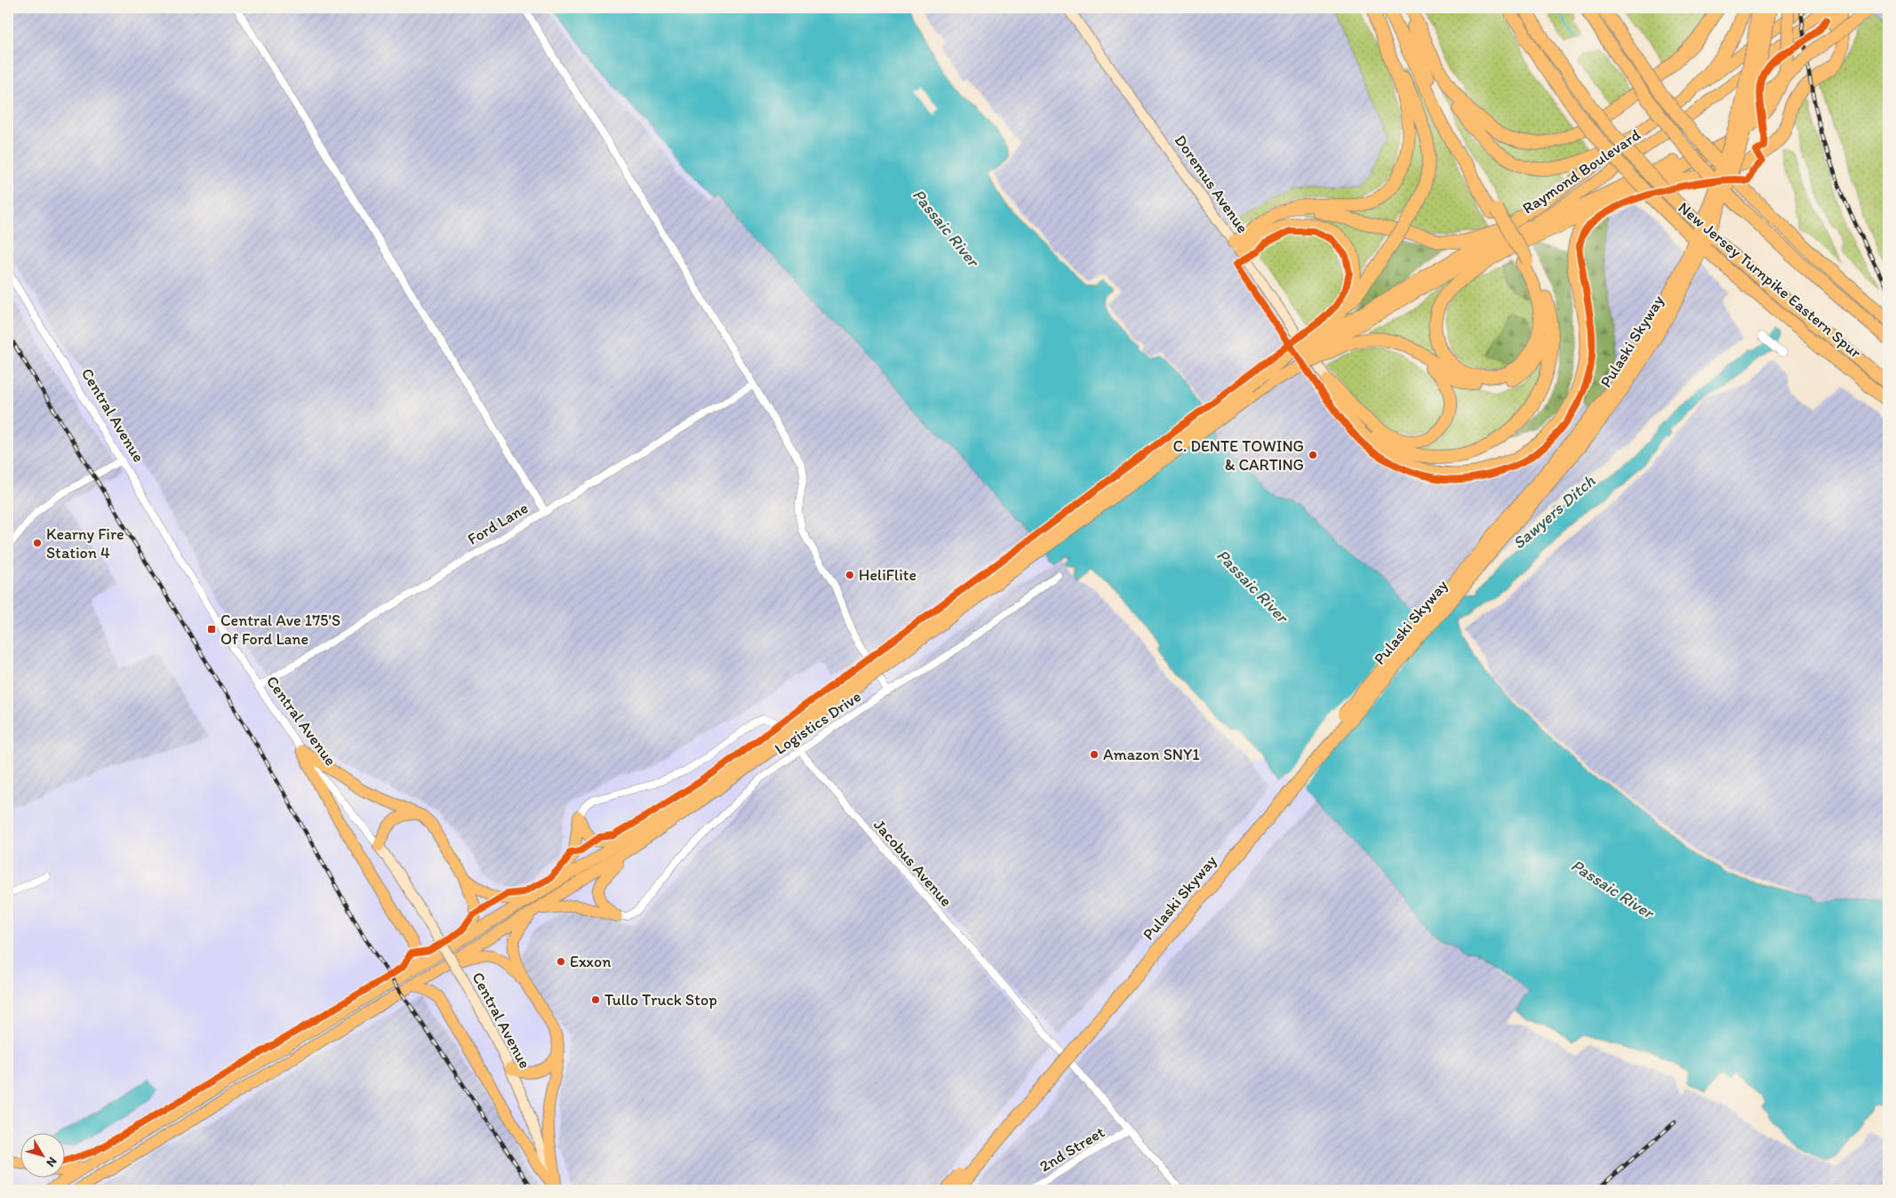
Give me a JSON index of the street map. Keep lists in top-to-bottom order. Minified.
{"streets":{"highway":["New Jersey Turnpike Eastern Spur","Pulaski Skyway"],"main road":["Raymond Boulevard","Doremus Avenue","Central Avenue"],"street":["Ford Lane","Logistics Drive","Jacobus Avenue","2nd Street"]},"crossings":[["Central Avenue","Ford Lane"],["Logistics Drive","Jacobus Avenue"],["Jacobus Avenue","2nd Street"]],"water":["Passaic River","Sawyers Ditch"],"places":{"other":["C. DENTE TOWING & CARTING","Kearny Fire Station 4","HeliFlite","Amazon SNY1","Exxon","Tullo Truck Stop"],"transit":["Central Ave 175'S Of Ford Lane"]},"north":"bottom right"}
